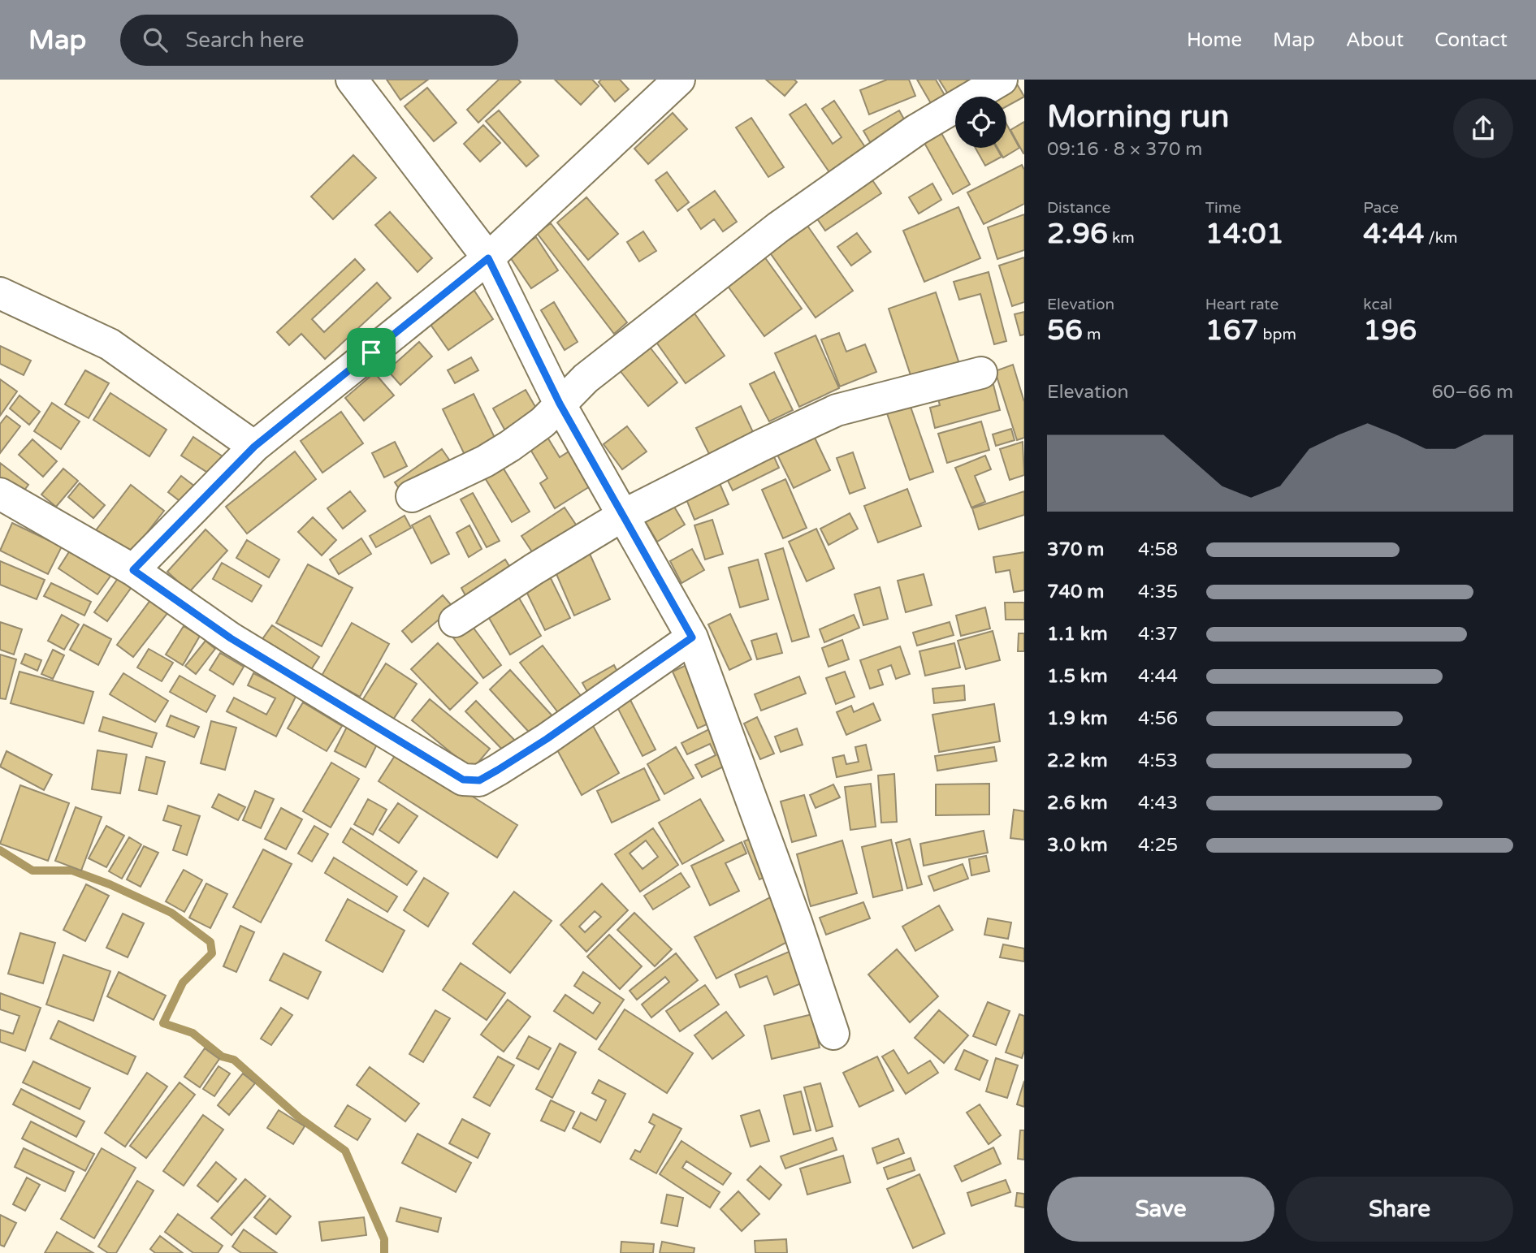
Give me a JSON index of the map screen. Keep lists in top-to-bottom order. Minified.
{"page":{"header":"Map","search":"Search here","nav":["Home","Map","About","Contact"],"heading":["Morning run","09:16 · 8 × 370 m"],"stats":[["Distance","2.96 km"],["Time","14:01"],["Pace","4:44 /km"],["Elevation","56 m"],["Heart rate","167 bpm"],["kcal","196"]],"chart":["Elevation","60–66 m"],"list":[{"name":"370 m","note":"4:58"},{"name":"740 m","note":"4:35"},{"name":"1.1 km","note":"4:37"},{"name":"1.5 km","note":"4:44"},{"name":"1.9 km","note":"4:56"},{"name":"2.2 km","note":"4:53"},{"name":"2.6 km","note":"4:43"},{"name":"3.0 km","note":"4:25"}],"buttons":["Save","Share"]}}
